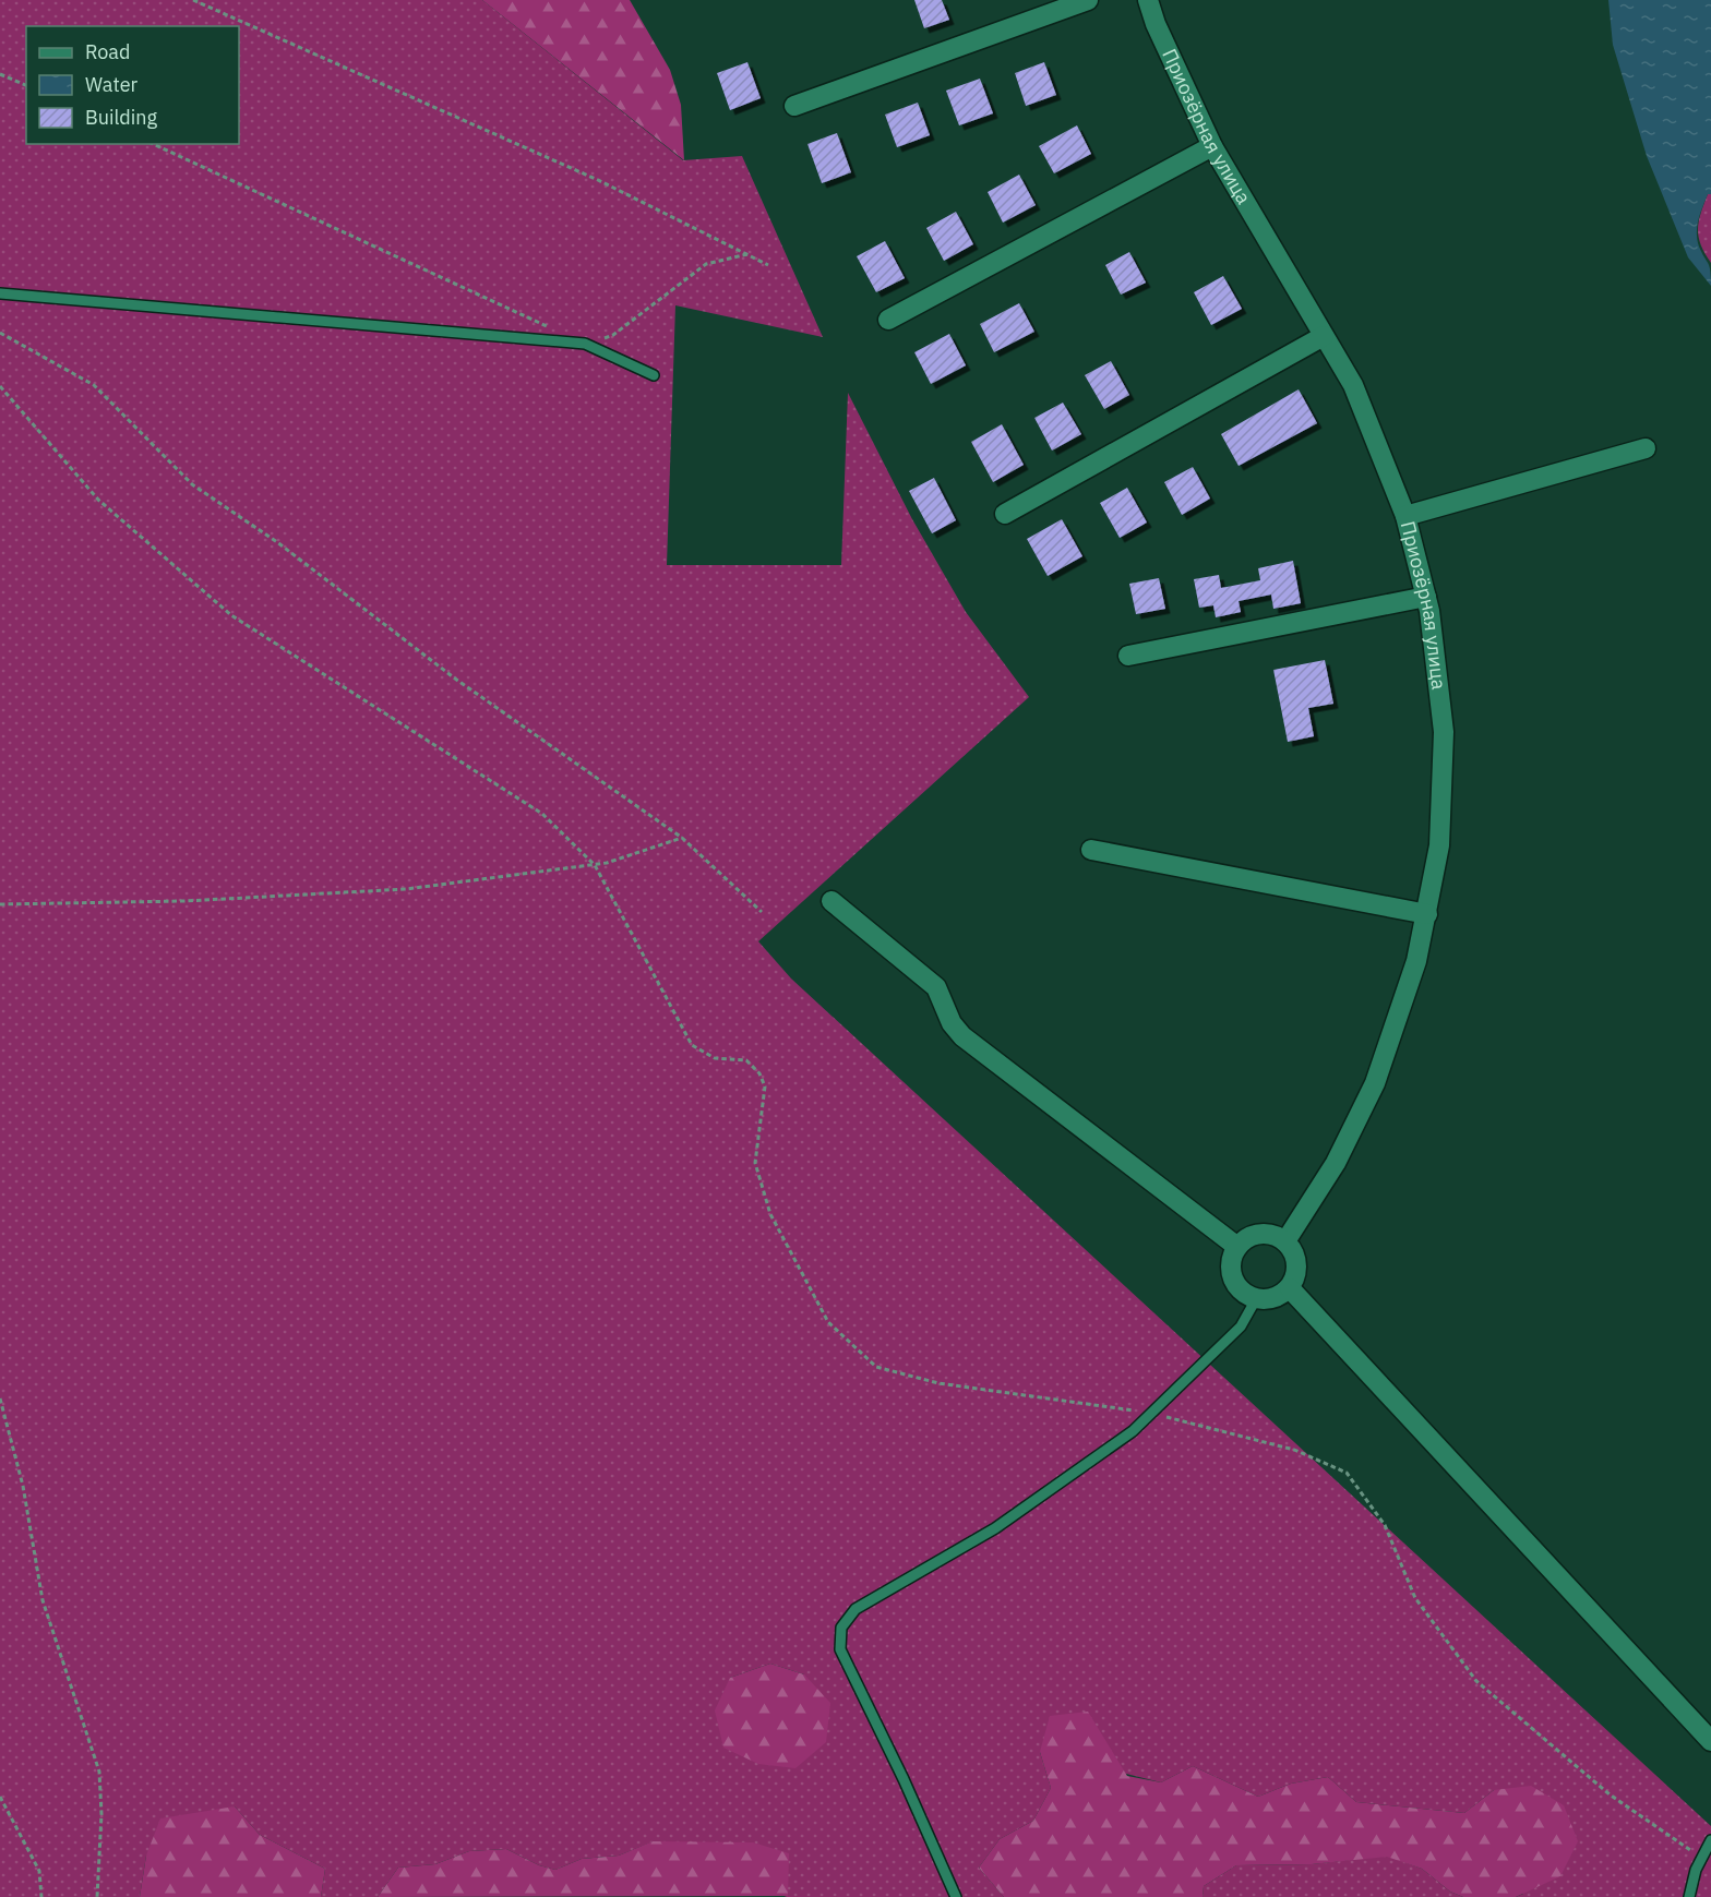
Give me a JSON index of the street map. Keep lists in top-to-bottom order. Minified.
{"streets":{"street":["Приозёрная улица"]},"legend":["Road","Water","Building"]}
